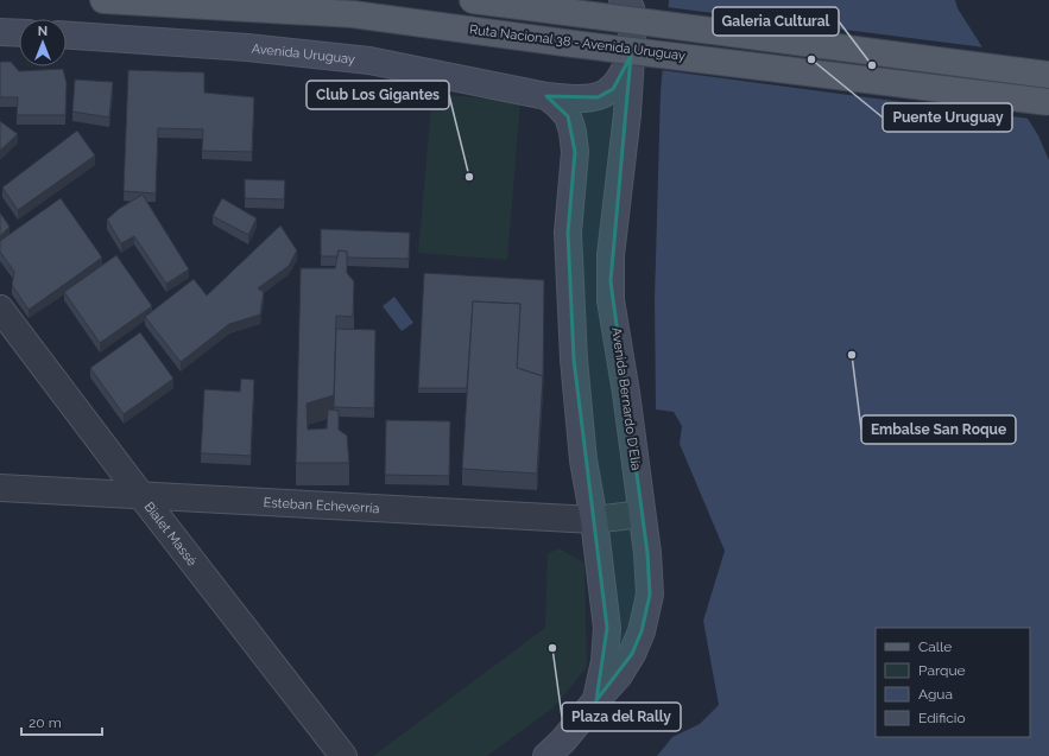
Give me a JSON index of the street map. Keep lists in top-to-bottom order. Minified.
{"streets":{"main road":["Ruta Nacional 38 - Avenida Uruguay","Avenida Uruguay","Avenida Bernardo D'Elía"],"street":["Esteban Echeverría","Bialet Massé"]},"crossings":[["Avenida Uruguay","Avenida Bernardo D'Elía"],["Avenida Bernardo D'Elía","Esteban Echeverría"],["Esteban Echeverría","Bialet Massé"]],"places":["Puente Uruguay","Galeria Cultural","Club Los Gigantes","Embalse San Roque","Plaza del Rally"],"legend":["Calle","Parque","Agua","Edificio"],"scale_bar":"20 m","north":"top"}
